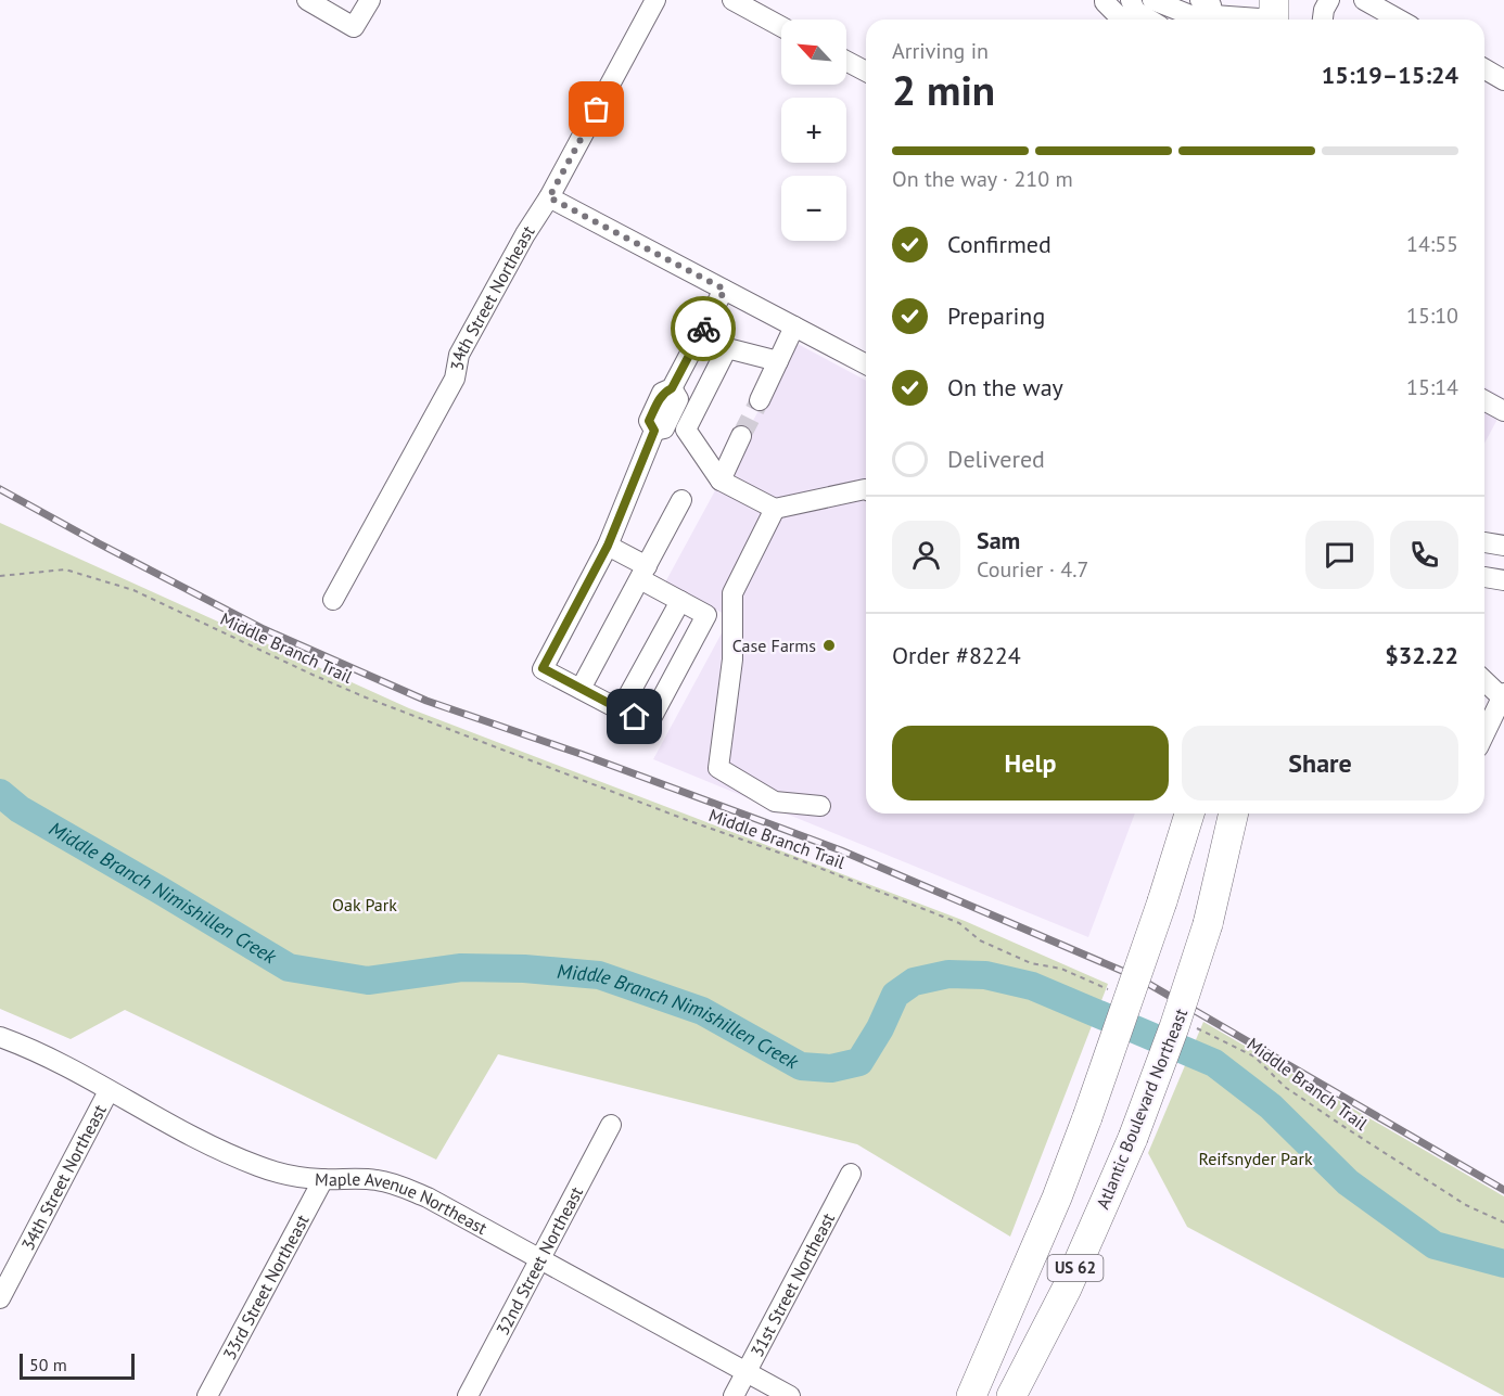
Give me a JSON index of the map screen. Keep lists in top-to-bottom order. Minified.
{"streets":{"highway":["Atlantic Boulevard Northeast","US 62"],"street":["34th Street Northeast","Maple Avenue Northeast","32nd Street Northeast","31st Street Northeast","33rd Street Northeast"],"path":["Middle Branch Trail"]},"crossings":[["34th Street Northeast","Maple Avenue Northeast"],["Maple Avenue Northeast","32nd Street Northeast"],["Maple Avenue Northeast","31st Street Northeast"],["Maple Avenue Northeast","33rd Street Northeast"]],"water":["Middle Branch Nimishillen Creek"],"parks":["Oak Park","Reifsnyder Park"],"places":["Case Farms"],"scale_bar":"50 m","north":"top left","page":{"map_buttons":["+","−"],"heading":["2 min","Arriving in","15:19–15:24"],"panel":["Sam","Courier · 4.7","Order #8224","$32.22"],"bar":"On the way · 210 m","list":[["Confirmed","14:55"],["Preparing","15:10"],["On the way","15:14"],"Delivered"],"buttons":["Help","Share"],"scale":"50 m"}}
